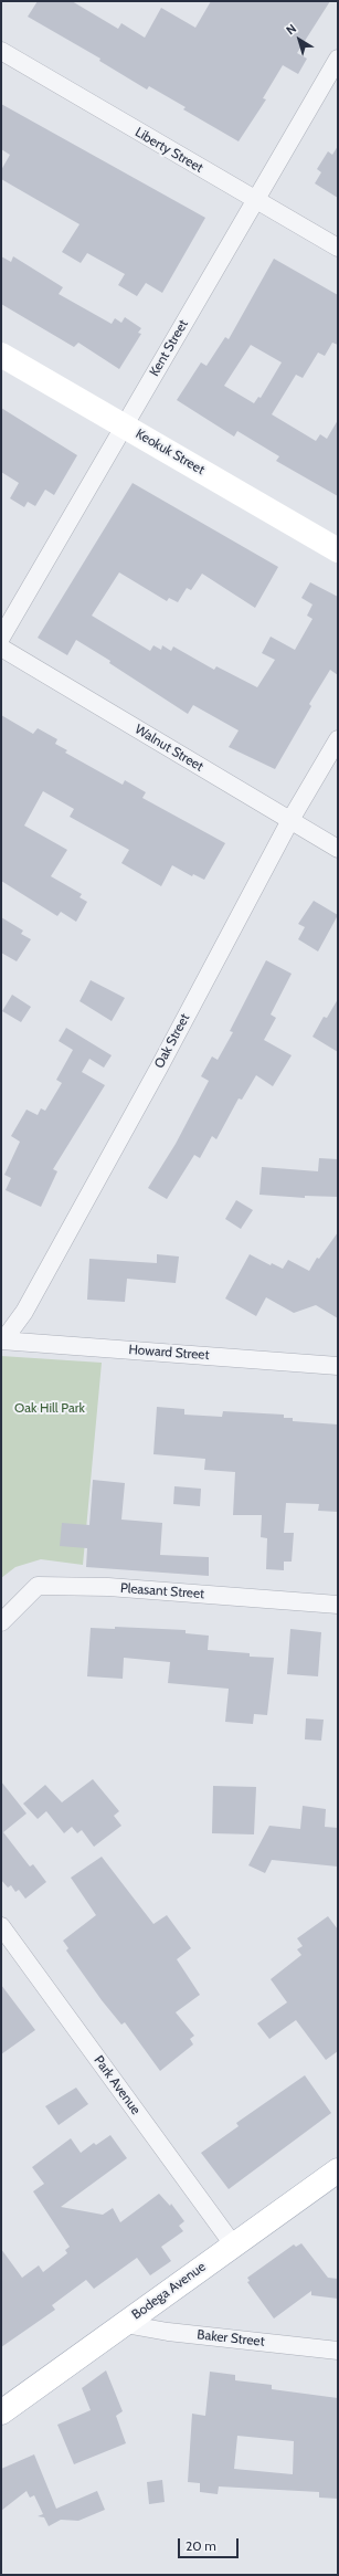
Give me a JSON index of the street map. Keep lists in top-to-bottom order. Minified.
{"streets":{"main road":["Keokuk Street","Bodega Avenue"],"street":["Liberty Street","Kent Street","Walnut Street","Oak Street","Howard Street","Pleasant Street","Park Avenue","Baker Street"]},"crossings":[["Liberty Street","Kent Street"],["Kent Street","Keokuk Street"],["Walnut Street","Oak Street"],["Oak Street","Howard Street"],["Park Avenue","Bodega Avenue"],["Bodega Avenue","Baker Street"]],"parks":["Oak Hill Park"],"scale_bar":"20 m","north":"top left"}
